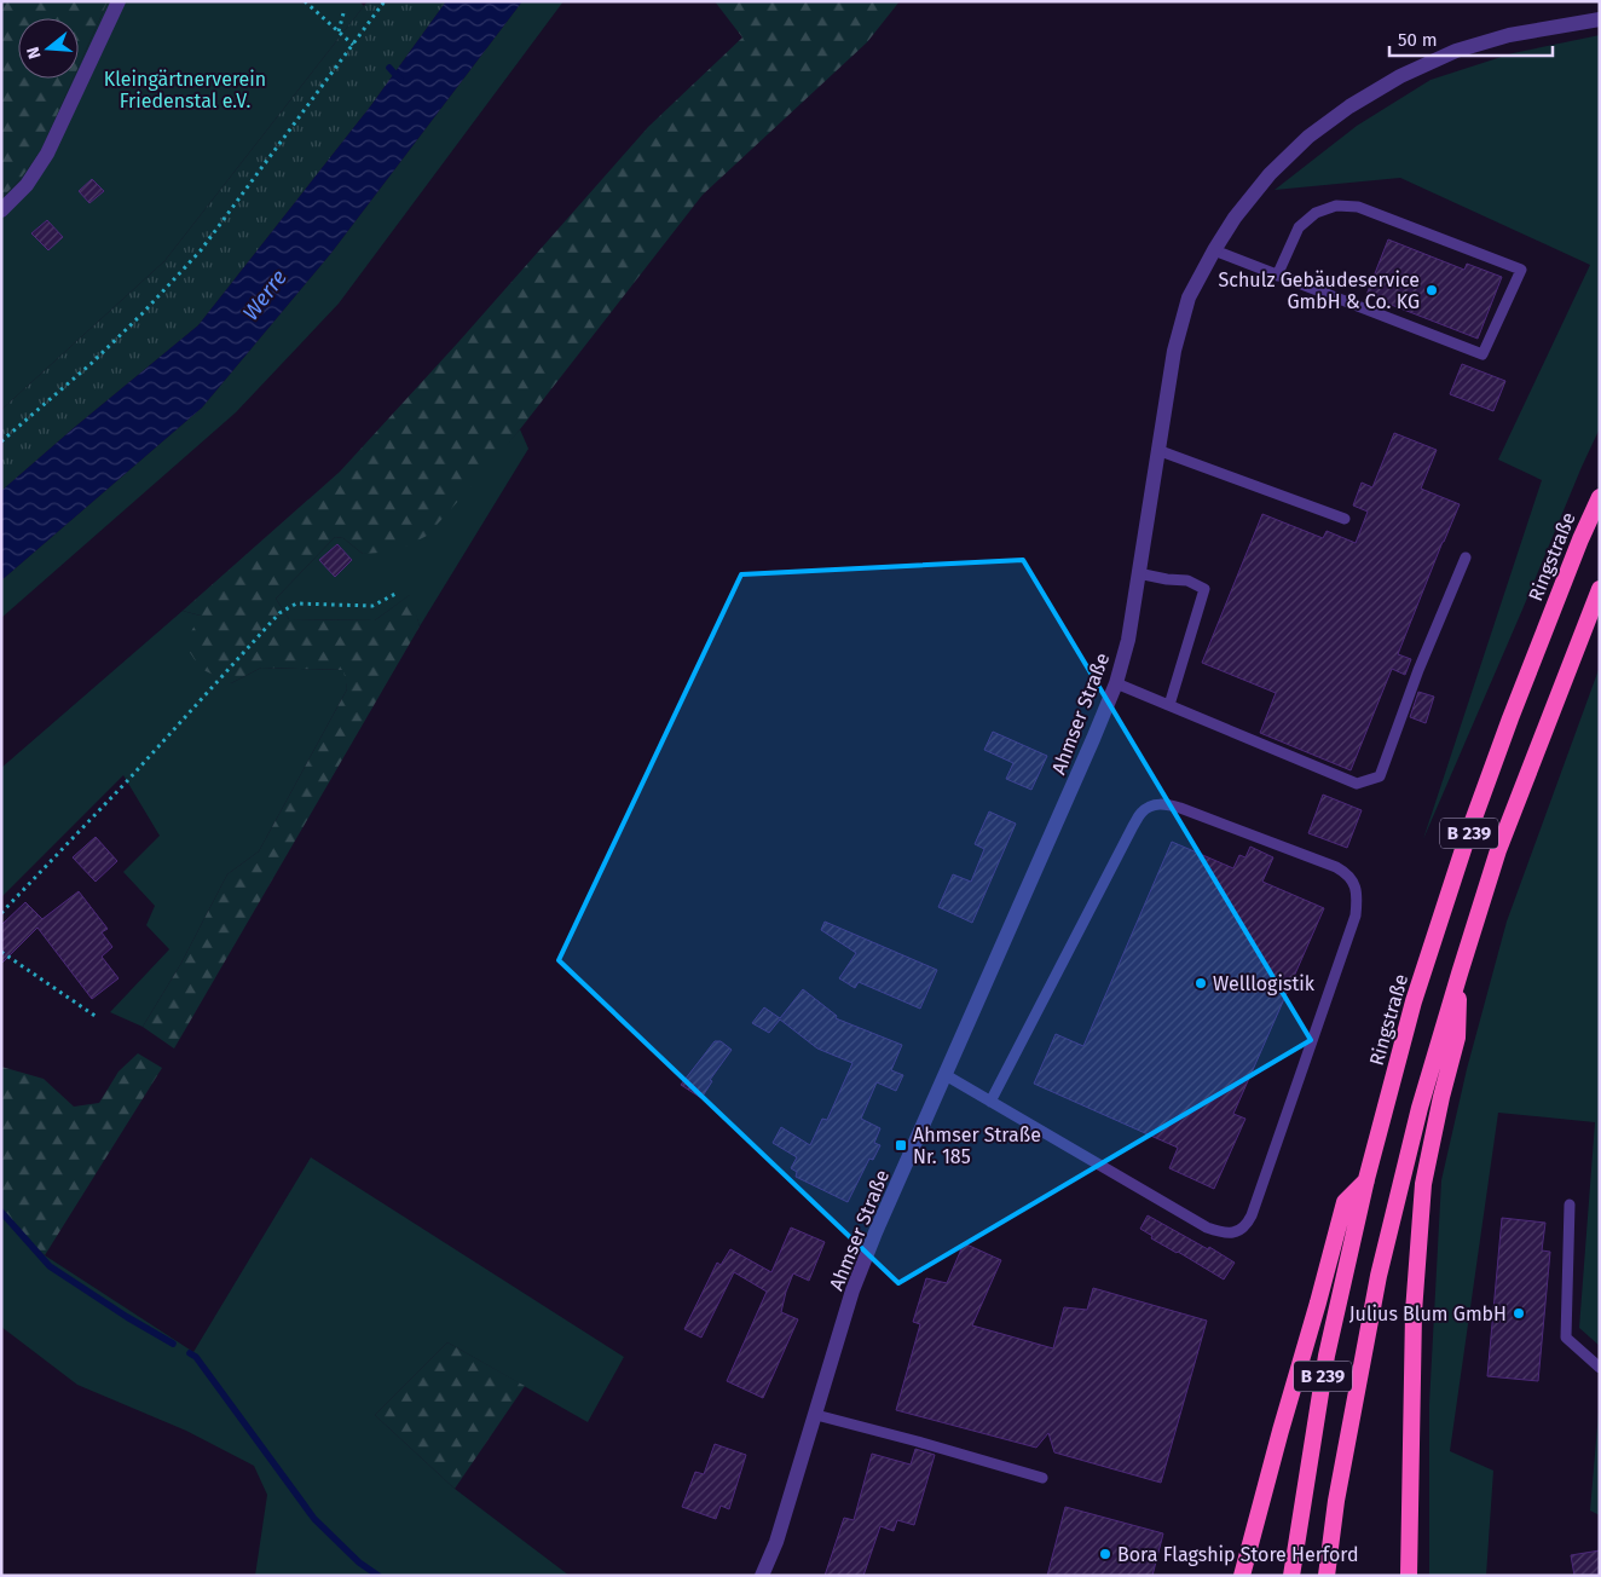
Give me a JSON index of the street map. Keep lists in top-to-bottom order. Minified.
{"streets":{"highway":["Ringstraße","B 239"],"street":["Ahmser Straße"]},"water":["Werre"],"parks":["Kleingärtnerverein Friedenstal e.V."],"places":{"other":["Schulz Gebäudeservice GmbH & Co. KG","Welllogistik","Julius Blum GmbH","Bora Flagship Store Herford"],"transit":["Ahmser Straße Nr. 185"]},"scale_bar":"50 m","north":"left"}
